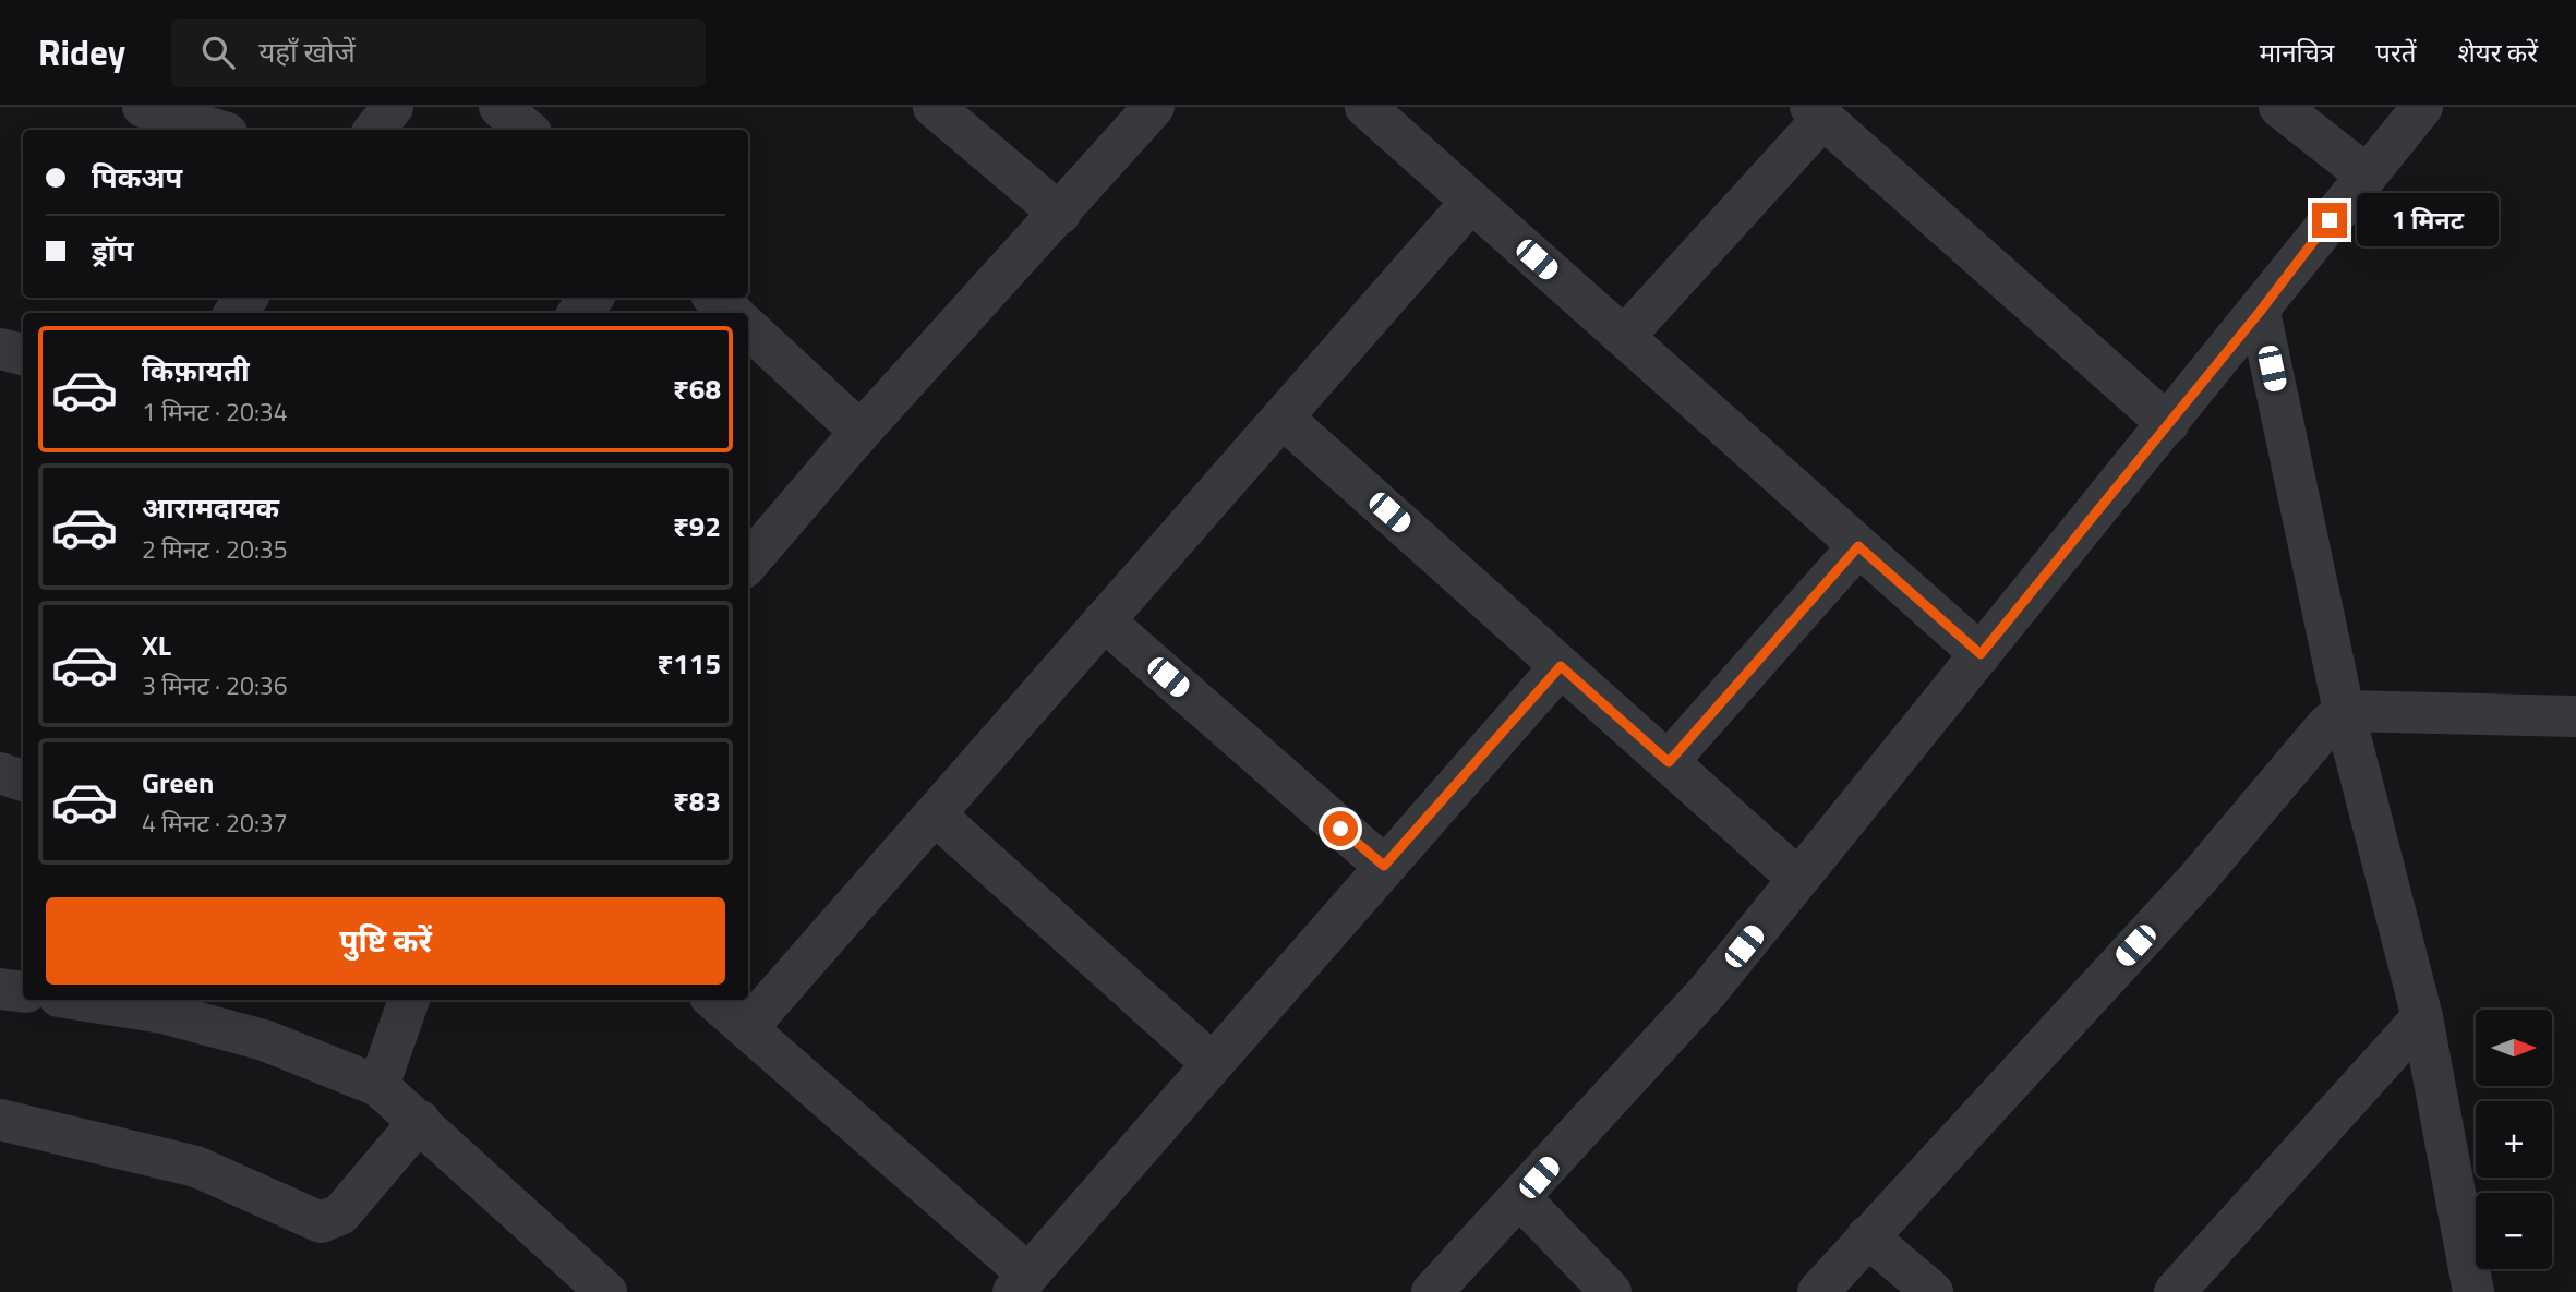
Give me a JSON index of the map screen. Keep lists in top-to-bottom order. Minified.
{"north":"right","page":{"header":"Ridey","search":"यहाँ खोजें","nav":["मानचित्र","परतें","शेयर करें"],"banner":["पिकअप","ड्रॉप"],"bubble":"1 मिनट","list":[{"name":"किफ़ायती","note":"1 मिनट · 20:34","value":"₹68"},{"name":"आरामदायक","note":"2 मिनट · 20:35","value":"₹92"},{"name":"XL","note":"3 मिनट · 20:36","value":"₹115"},{"name":"Green","note":"4 मिनट · 20:37","value":"₹83"}],"buttons":"पुष्टि करें","map_buttons":["+","−"]}}
